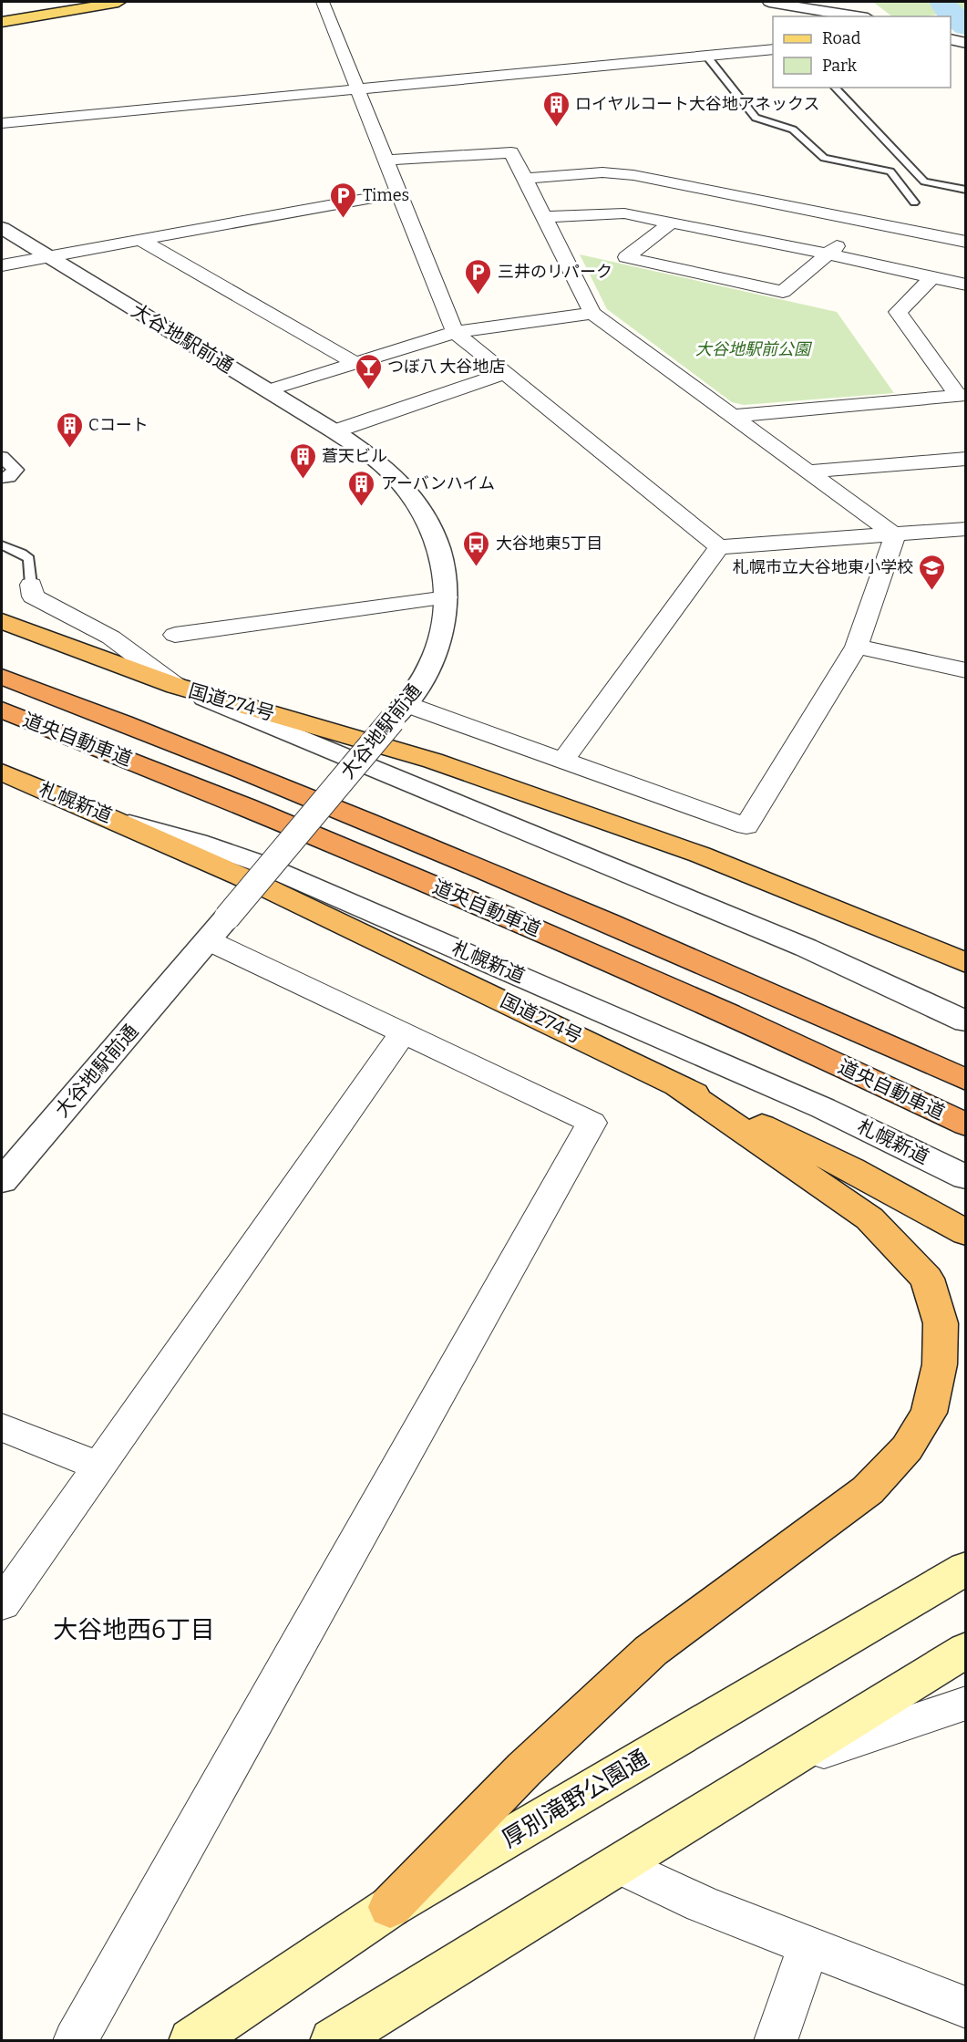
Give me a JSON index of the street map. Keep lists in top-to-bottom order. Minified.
{"streets":{"highway":["国道274号","道央自動車道","札幌新道"],"main road":["厚別滝野公園通"],"street":["大谷地駅前通"]},"crossings":[["国道274号","札幌新道"]],"districts":["大谷地西6丁目"],"parks":["大谷地駅前公園"],"places":{"building":["ロイヤルコート大谷地アネックス","Cコート","蒼天ビル","アーバンハイム"],"parking":["Times","三井のリパーク"],"bar":["つぼ八 大谷地店"],"bus stop":["大谷地東5丁目"],"school or university":["札幌市立大谷地東小学校"]},"legend":["Road","Park"]}
